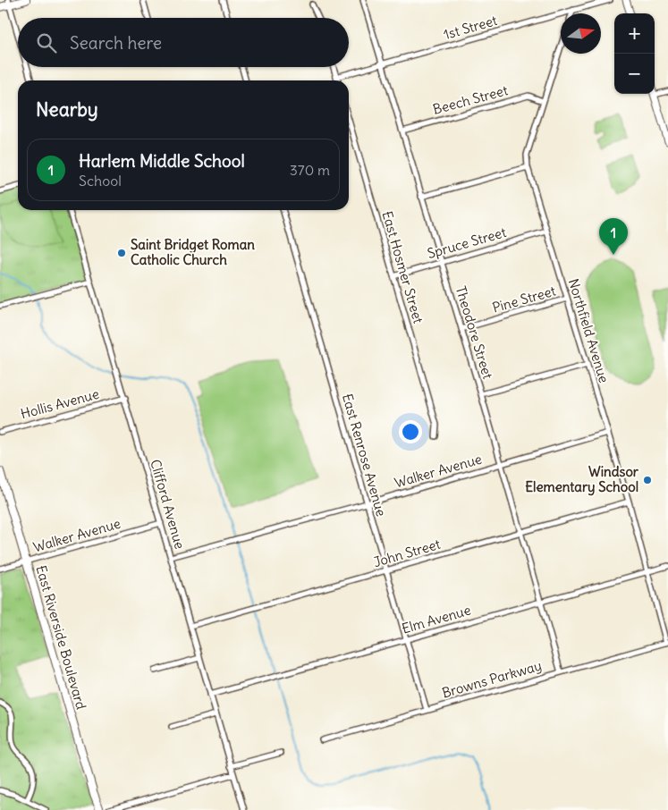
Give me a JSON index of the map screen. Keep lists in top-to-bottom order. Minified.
{"streets":{"main road":["East Riverside Boulevard"],"street":["1st Street","Beech Street","Spruce Street","East Hosmer Street","Pine Street","Northfield Avenue","Theodore Street","Hollis Avenue","East Renrose Avenue","Walker Avenue","Clifford Avenue","John Street","Elm Avenue","Browns Parkway"]},"crossings":[["1st Street","Theodore Street"],["Beech Street","Northfield Avenue"],["Beech Street","Theodore Street"],["Spruce Street","East Hosmer Street"],["Spruce Street","Northfield Avenue"],["Spruce Street","Theodore Street"],["Pine Street","Northfield Avenue"],["Pine Street","Theodore Street"],["Northfield Avenue","Walker Avenue"],["Northfield Avenue","John Street"],["Northfield Avenue","Elm Avenue"],["Northfield Avenue","Browns Parkway"],["Theodore Street","Walker Avenue"],["Theodore Street","John Street"],["Theodore Street","Elm Avenue"],["Theodore Street","Browns Parkway"],["Hollis Avenue","Clifford Avenue"],["East Renrose Avenue","Walker Avenue"],["East Renrose Avenue","John Street"],["East Renrose Avenue","Elm Avenue"],["East Renrose Avenue","Browns Parkway"],["Walker Avenue","Clifford Avenue"],["Walker Avenue","East Riverside Boulevard"],["Clifford Avenue","John Street"],["Clifford Avenue","Elm Avenue"]],"places":["Saint Bridget Roman Catholic Church","Windsor Elementary School"],"north":"right","page":{"map_buttons":["+","−"],"search":"Search here","heading":"Nearby","list":[{"mark":"1","name":"Harlem Middle School","note":"School","value":"370 m"}],"pins":"1"}}
